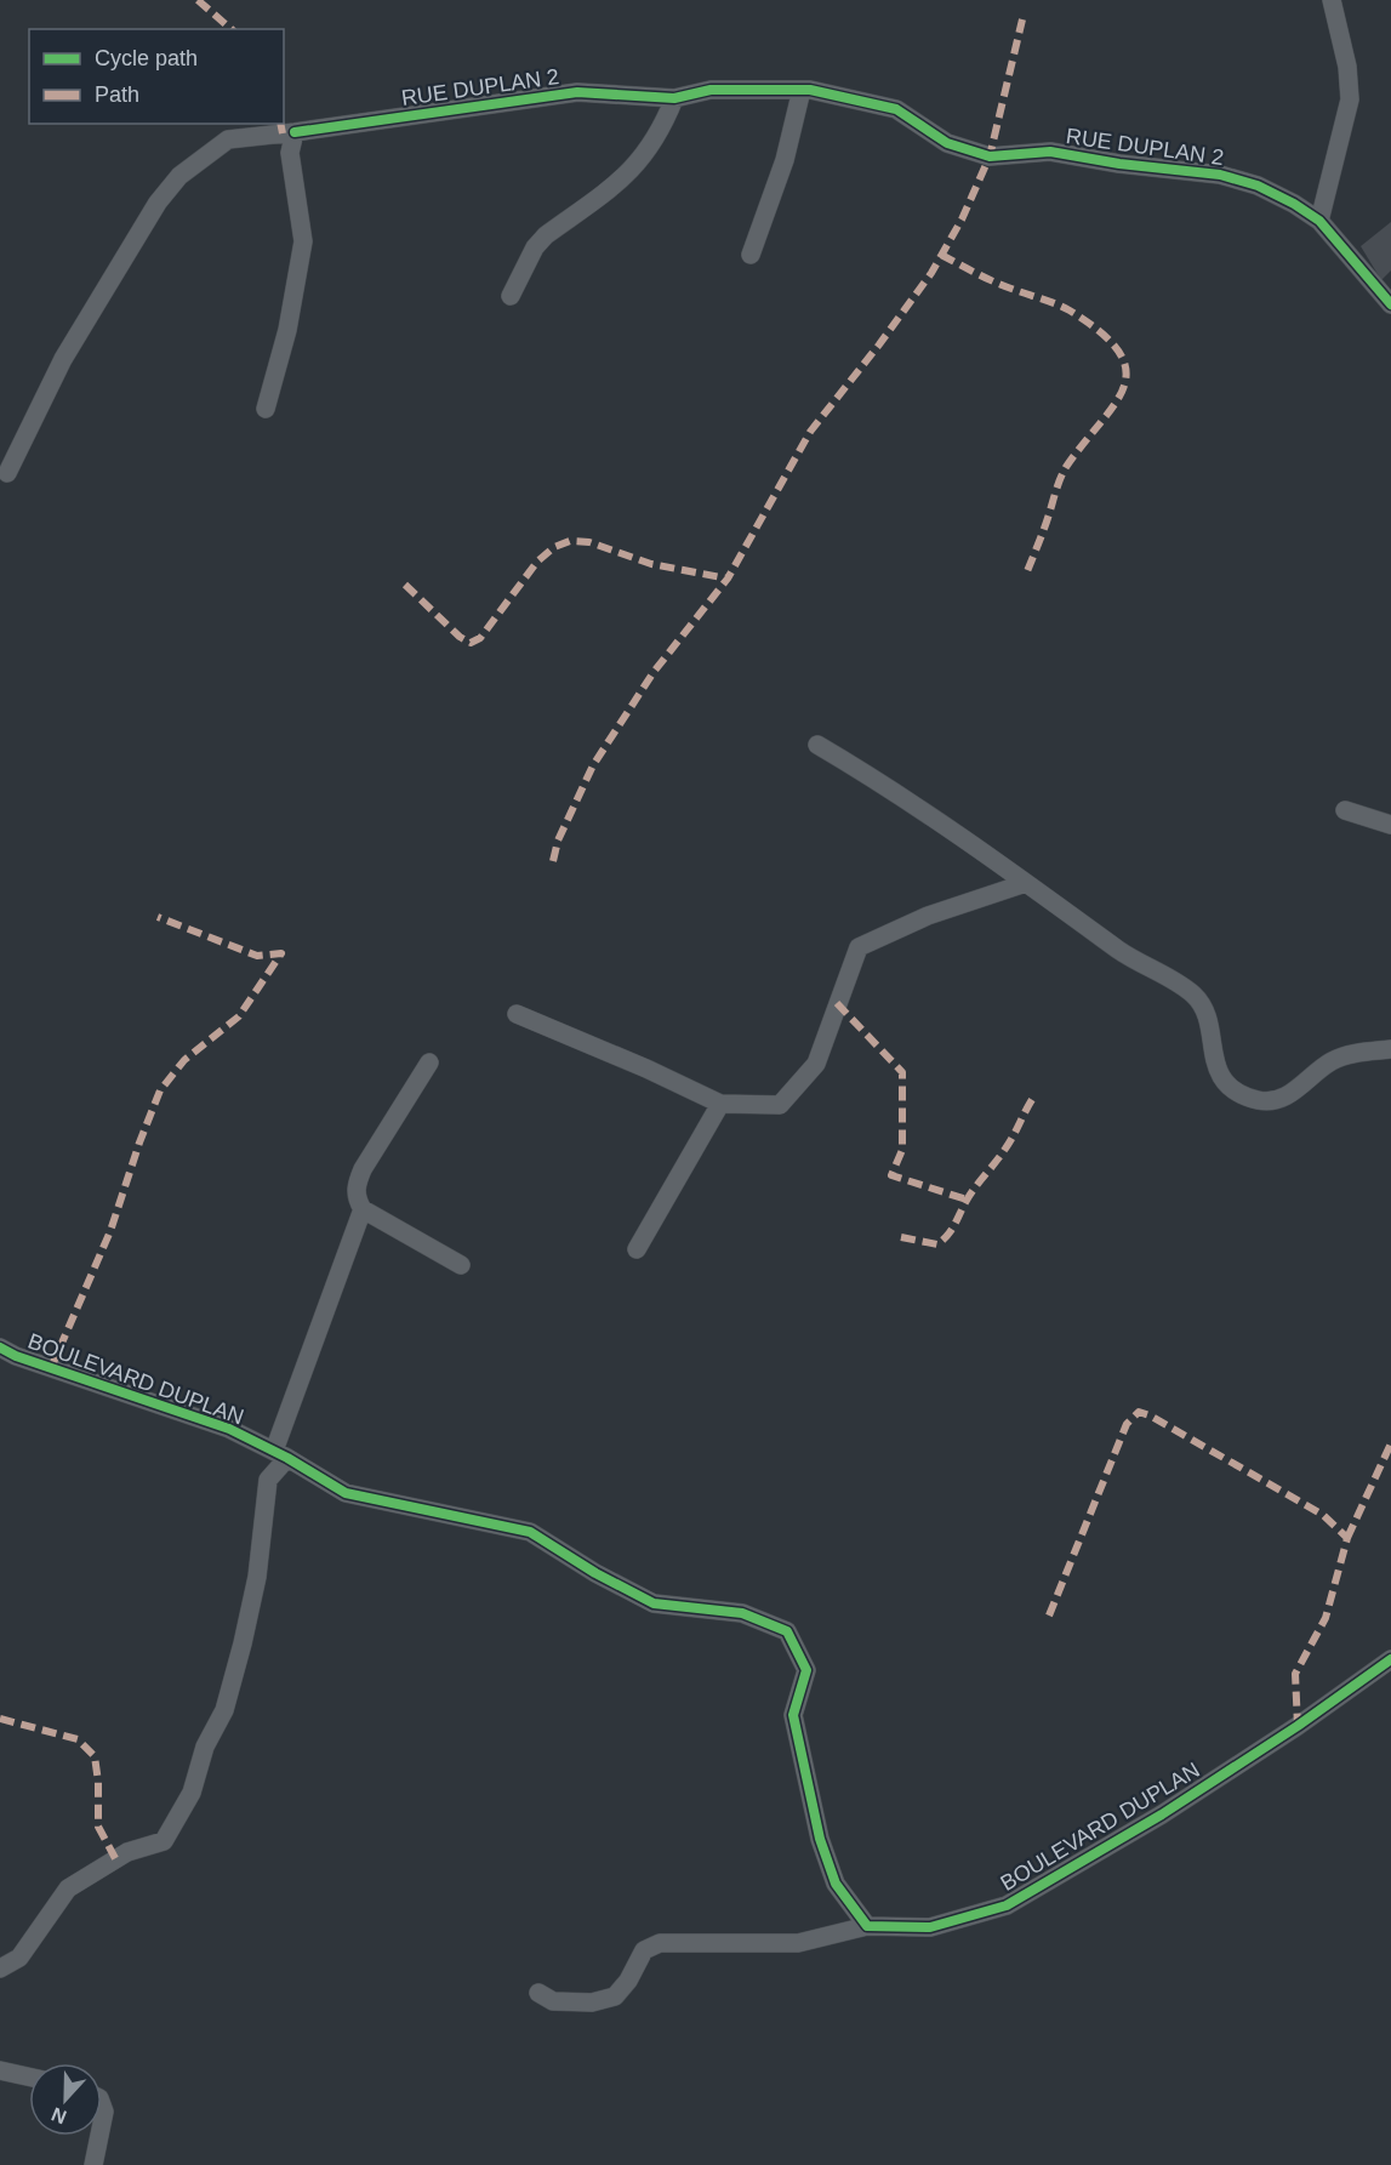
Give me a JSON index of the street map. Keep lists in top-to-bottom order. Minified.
{"streets":{"street":["RUE DUPLAN 2","BOULEVARD DUPLAN"]},"legend":["Cycle path","Path"],"north":"bottom"}
